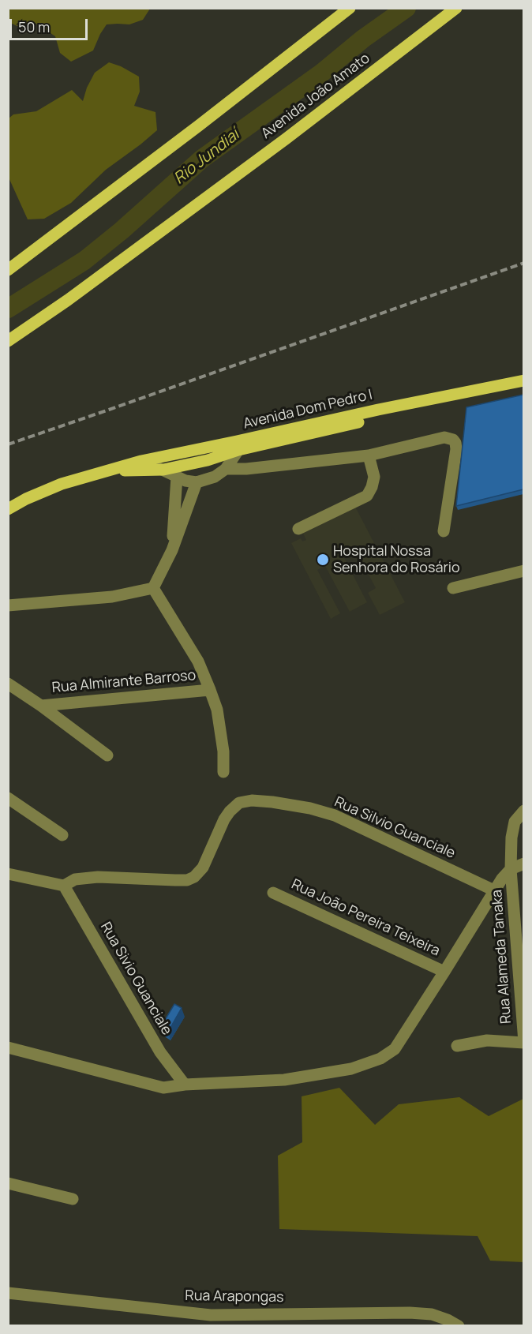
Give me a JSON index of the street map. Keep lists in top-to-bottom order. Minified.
{"streets":{"main road":["Avenida João Amato","Avenida Dom Pedro I"],"street":["Rua Almirante Barroso","Rua Silvio Guanciale","Rua João Pereira Teixeira","Rua Alameda Tanaka","Rua Sivio Guanciale","Rua Arapongas"]},"crossings":[["Rua Silvio Guanciale","Rua Sivio Guanciale"]],"water":["Rio Jundiaí"],"places":["Hospital Nossa Senhora do Rosário"],"scale_bar":"50 m"}
